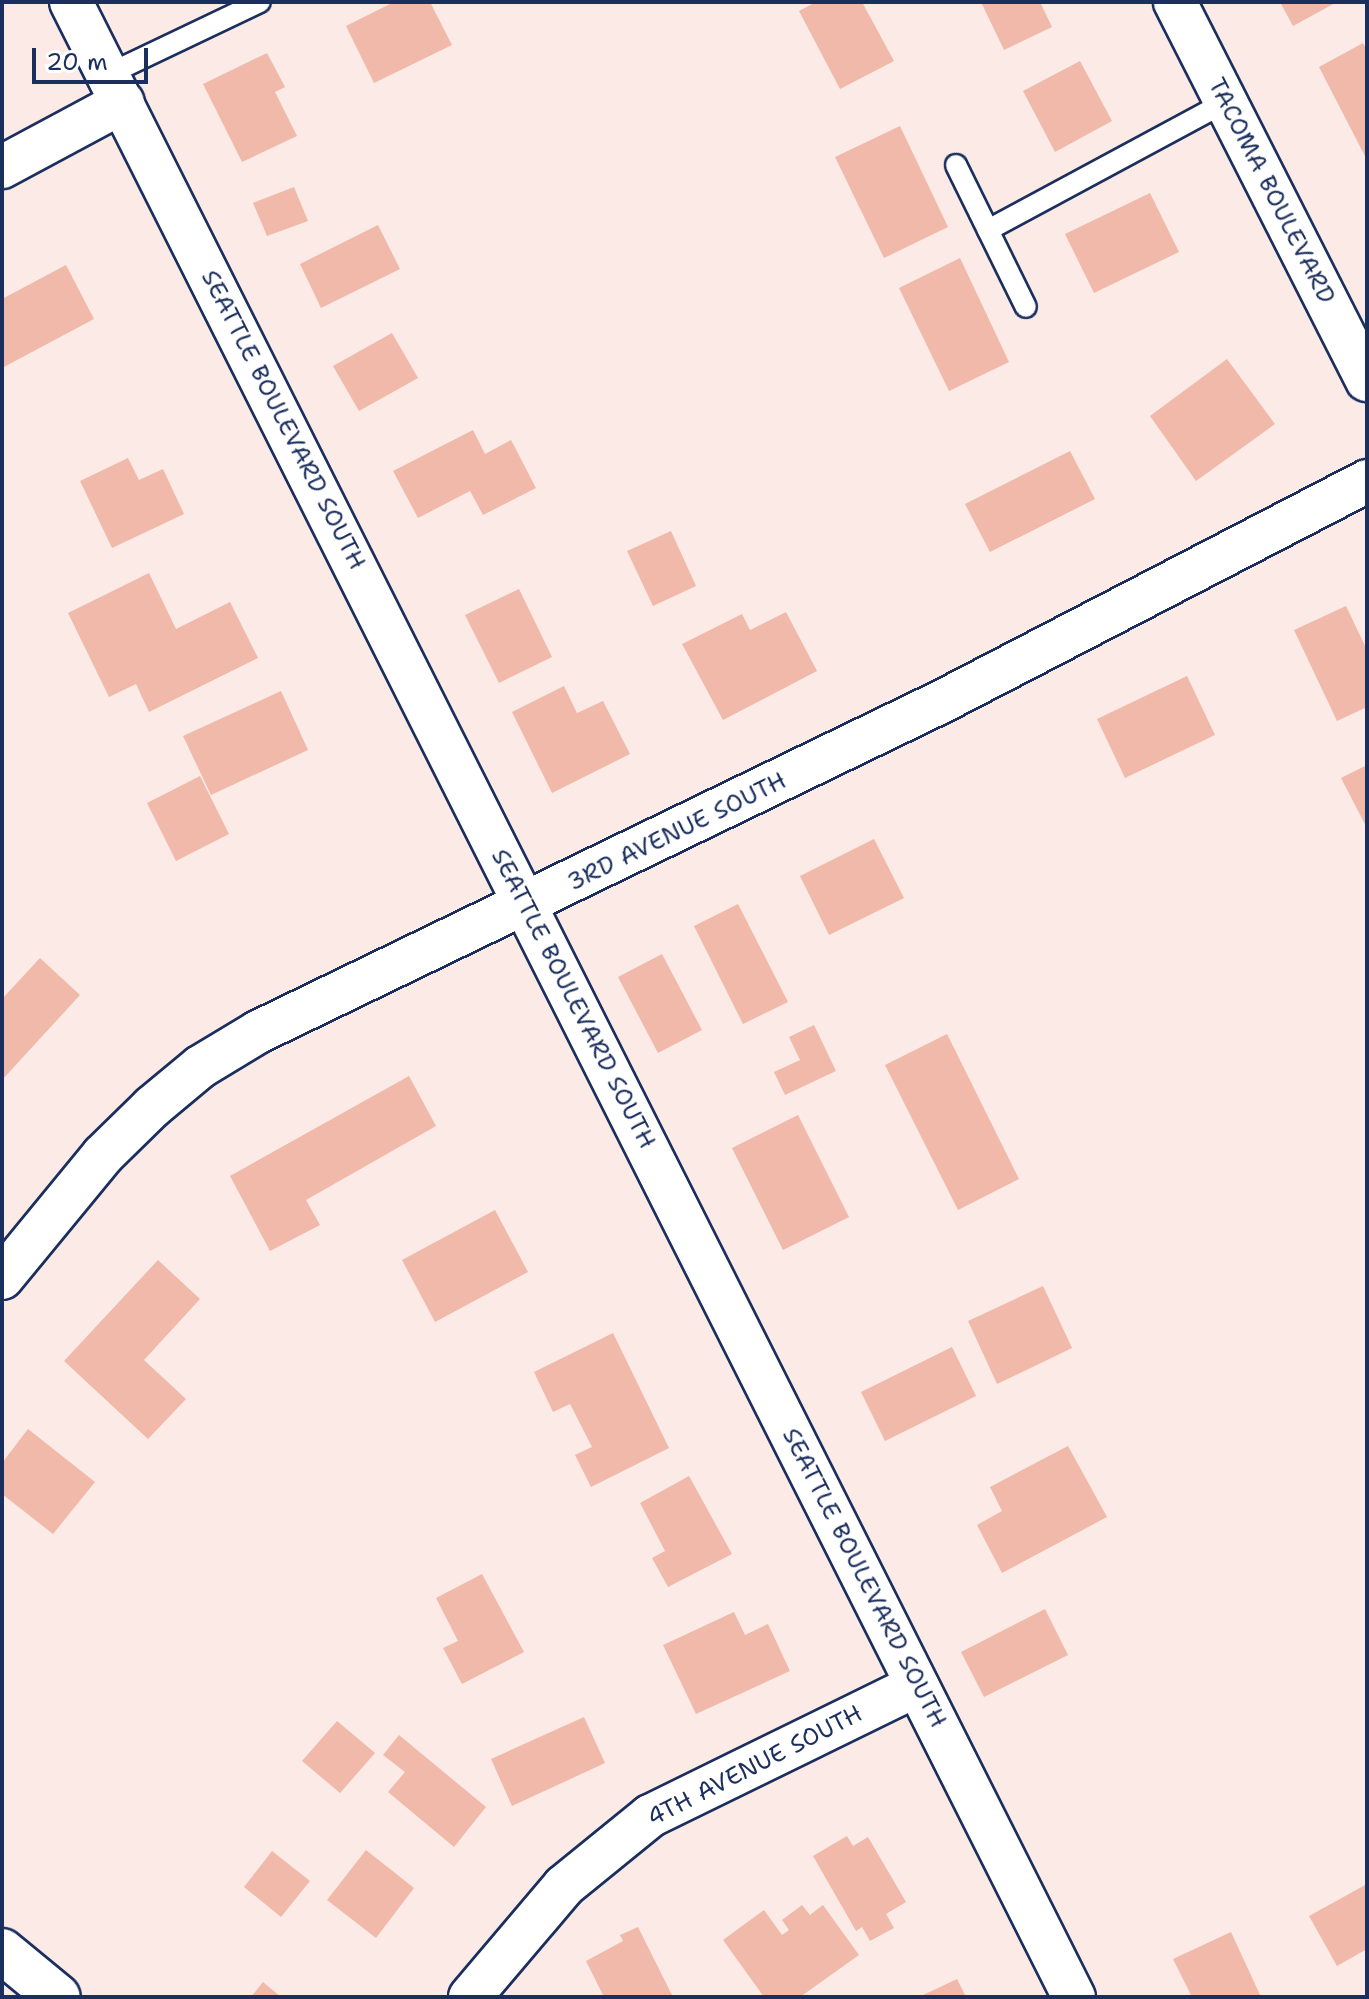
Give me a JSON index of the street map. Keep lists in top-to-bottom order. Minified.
{"streets":{"street":["TACOMA BOULEVARD","SEATTLE BOULEVARD SOUTH","3RD AVENUE SOUTH","4TH AVENUE SOUTH"]},"crossings":[["SEATTLE BOULEVARD SOUTH","3RD AVENUE SOUTH"],["SEATTLE BOULEVARD SOUTH","4TH AVENUE SOUTH"]],"scale_bar":"20 m"}
